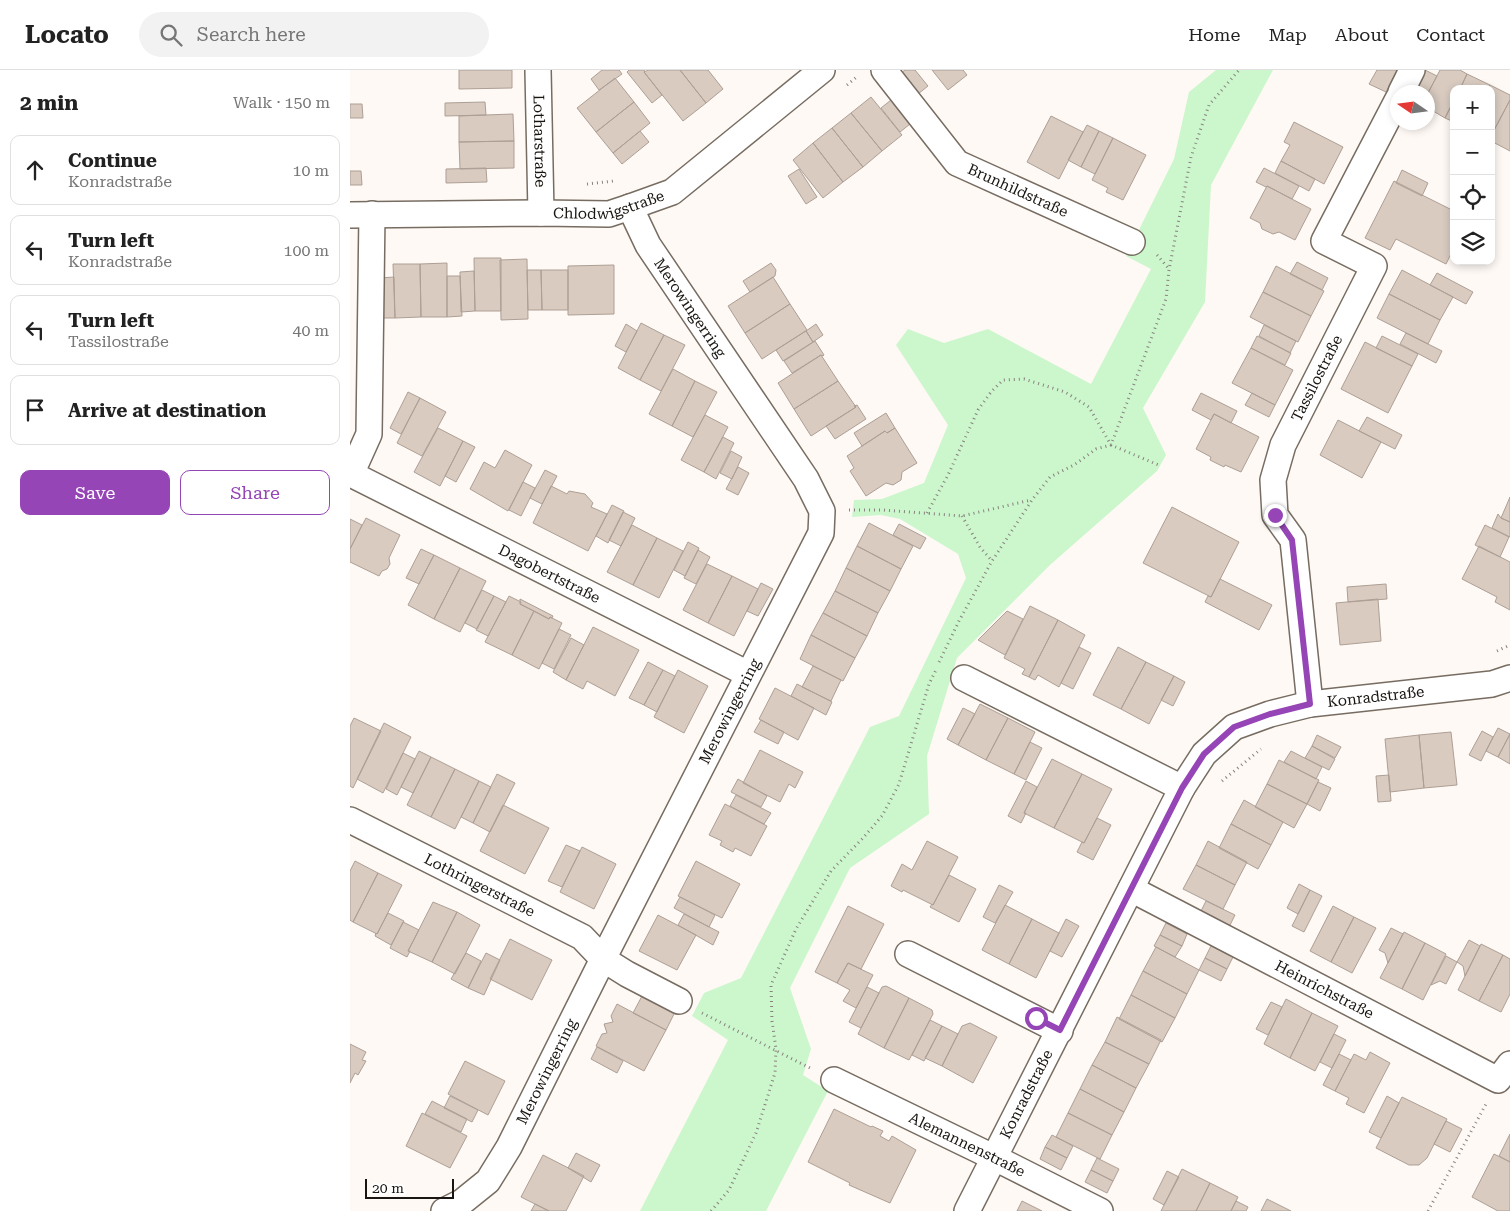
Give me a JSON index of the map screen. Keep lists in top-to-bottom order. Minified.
{"streets":{"street":["Lotharstraße","Brunhildstraße","Chlodwigstraße","Merowingerring","Tassilostraße","Dagobertstraße","Konradstraße","Lothringerstraße","Heinrichstraße","Alemannenstraße"]},"crossings":[["Lotharstraße","Chlodwigstraße"],["Chlodwigstraße","Merowingerring"],["Chlodwigstraße","Dagobertstraße"],["Merowingerring","Dagobertstraße"],["Merowingerring","Lothringerstraße"],["Tassilostraße","Konradstraße"],["Konradstraße","Heinrichstraße"],["Konradstraße","Alemannenstraße"]],"scale_bar":"20 m","north":"left","page":{"header":"Locato","search":"Search here","nav":["Home","Map","About","Contact"],"heading":["2 min","Walk · 150 m"],"map_buttons":["+","−"],"list":[["Continue","Konradstraße","10 m"],["Turn left","Konradstraße","100 m"],["Turn left","Tassilostraße","40 m"],"Arrive at destination"],"buttons":["Save","Share"],"scale":"20 m"}}
